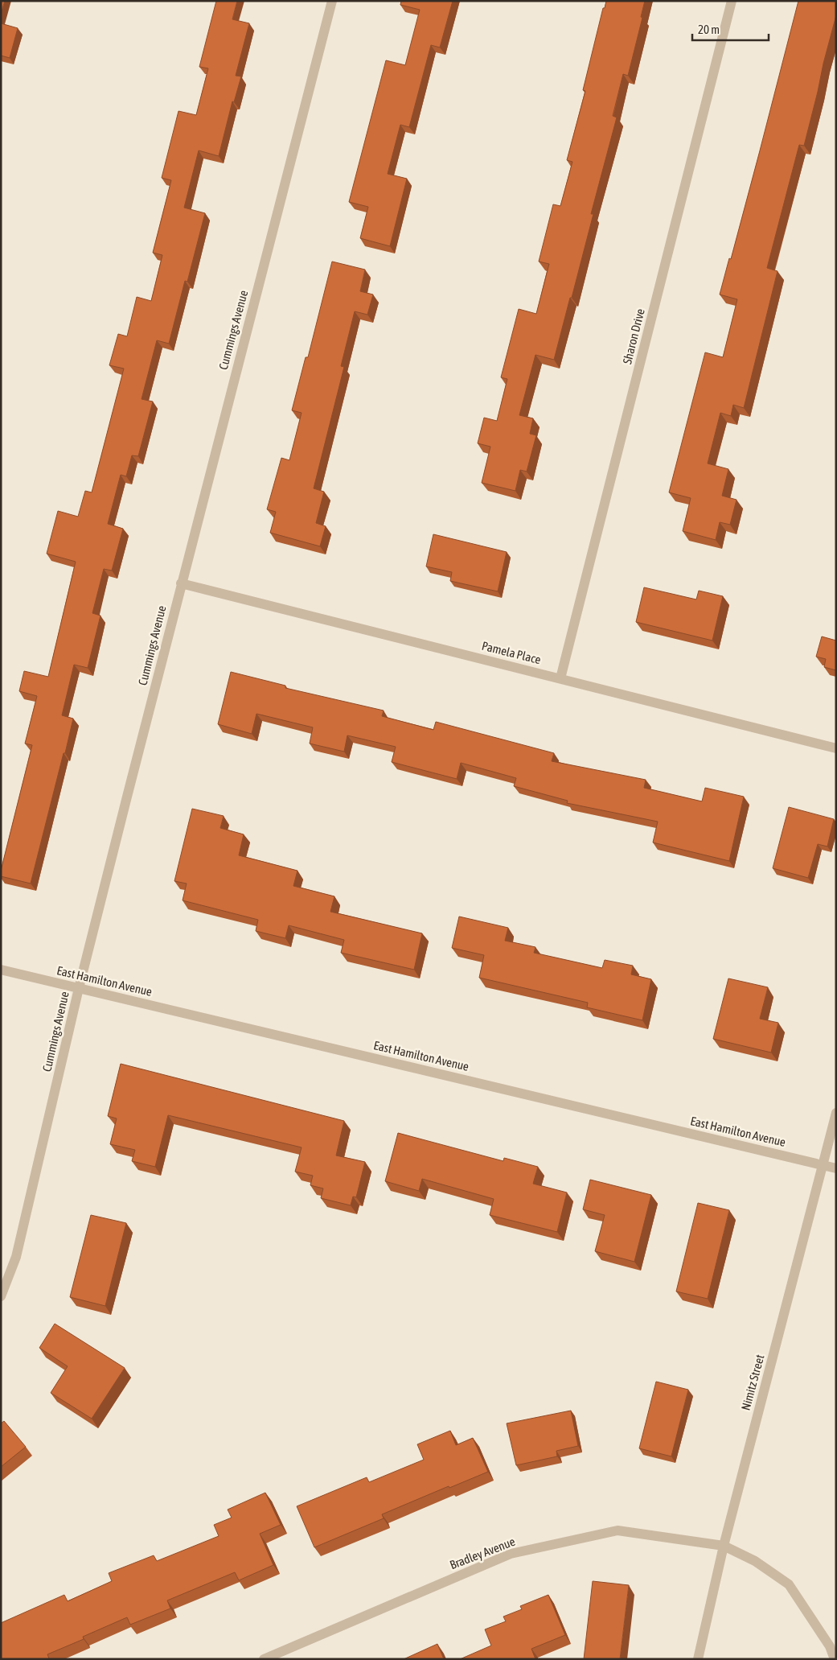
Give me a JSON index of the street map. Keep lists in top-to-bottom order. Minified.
{"streets":{"street":["Cummings Avenue","Sharon Drive","Pamela Place","East Hamilton Avenue","Nimitz Street","Bradley Avenue"]},"crossings":[["Cummings Avenue","Pamela Place"],["Cummings Avenue","East Hamilton Avenue"],["Sharon Drive","Pamela Place"],["East Hamilton Avenue","Nimitz Street"],["Nimitz Street","Bradley Avenue"]],"scale_bar":"20 m"}
